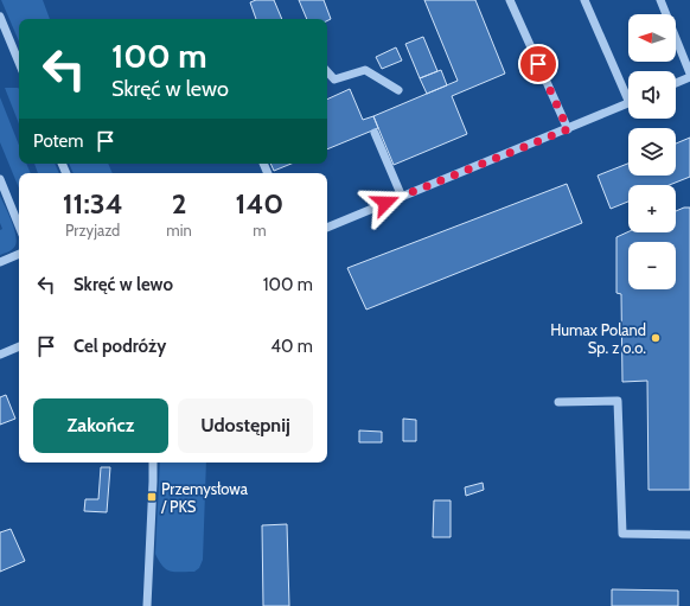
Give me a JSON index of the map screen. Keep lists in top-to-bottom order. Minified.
{"places":{"other":["Humax Poland Sp. z o.o."],"transit":["Przemysłowa / PKS"]},"north":"left","page":{"map_buttons":["+","−"],"turn":["100 m","Skręć w lewo"],"then":"Potem","eta":["11:34","Przyjazd","2","min","140","m"],"list":[{"name":"Skręć w lewo","value":"100 m"},{"name":"Cel podróży","value":"40 m"}],"buttons":["Zakończ","Udostępnij"]}}
